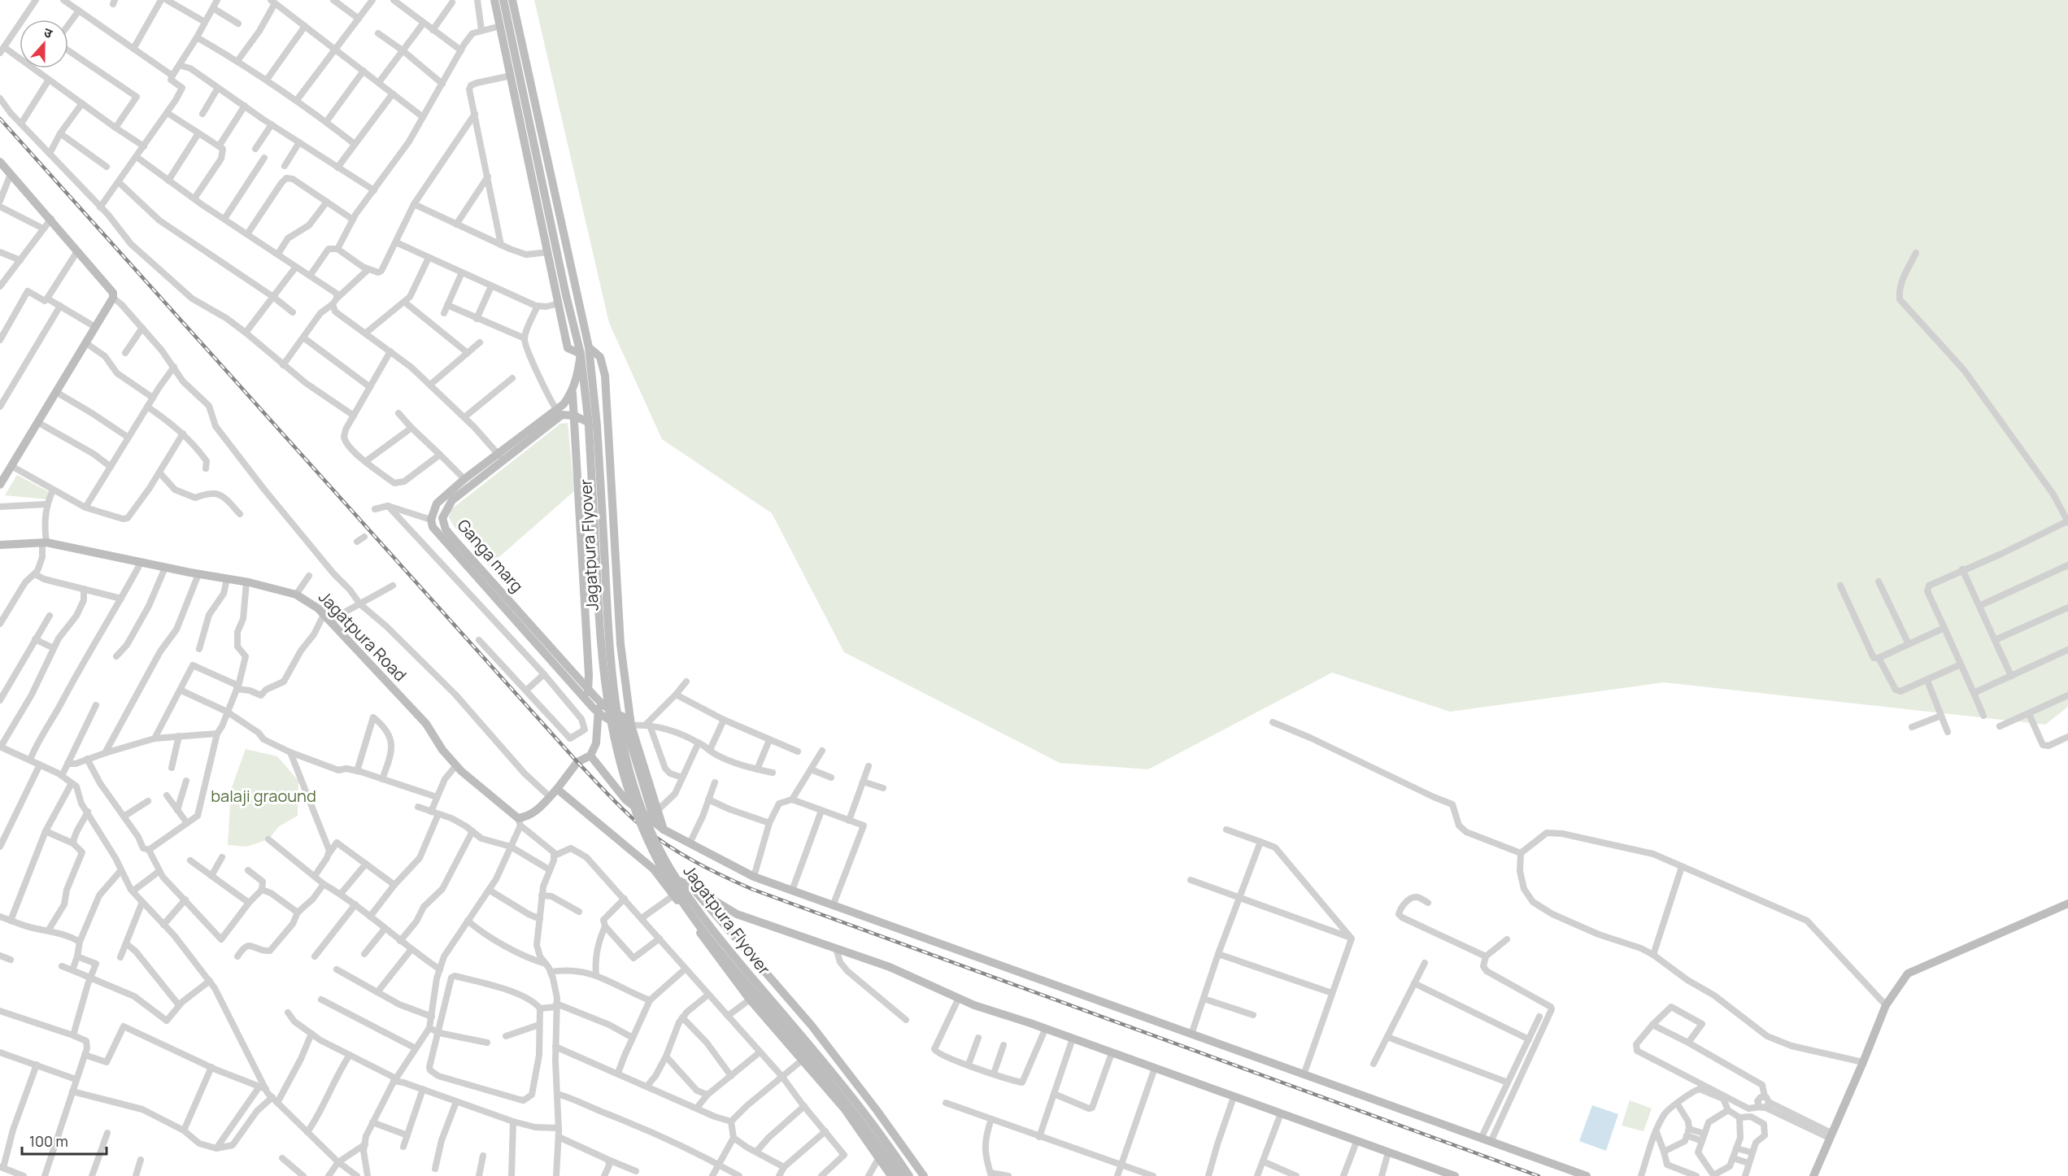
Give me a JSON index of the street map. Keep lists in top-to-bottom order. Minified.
{"streets":{"main road":["Jagatpura Flyover","Ganga marg","Jagatpura Road"]},"parks":["balaji graound"],"scale_bar":"100 m","north":"top"}
